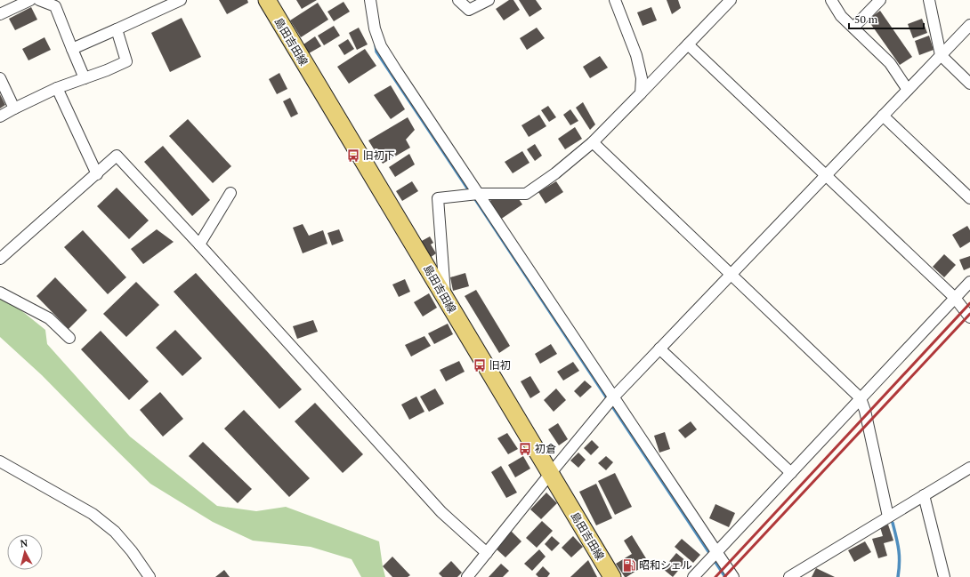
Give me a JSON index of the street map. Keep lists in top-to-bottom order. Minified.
{"streets":{"main road":["島田吉田線"]},"places":{"bus stop":["旧初下","旧初","初倉"],"fuel station":["昭和シェル"]},"scale_bar":"50 m","north":"top"}
